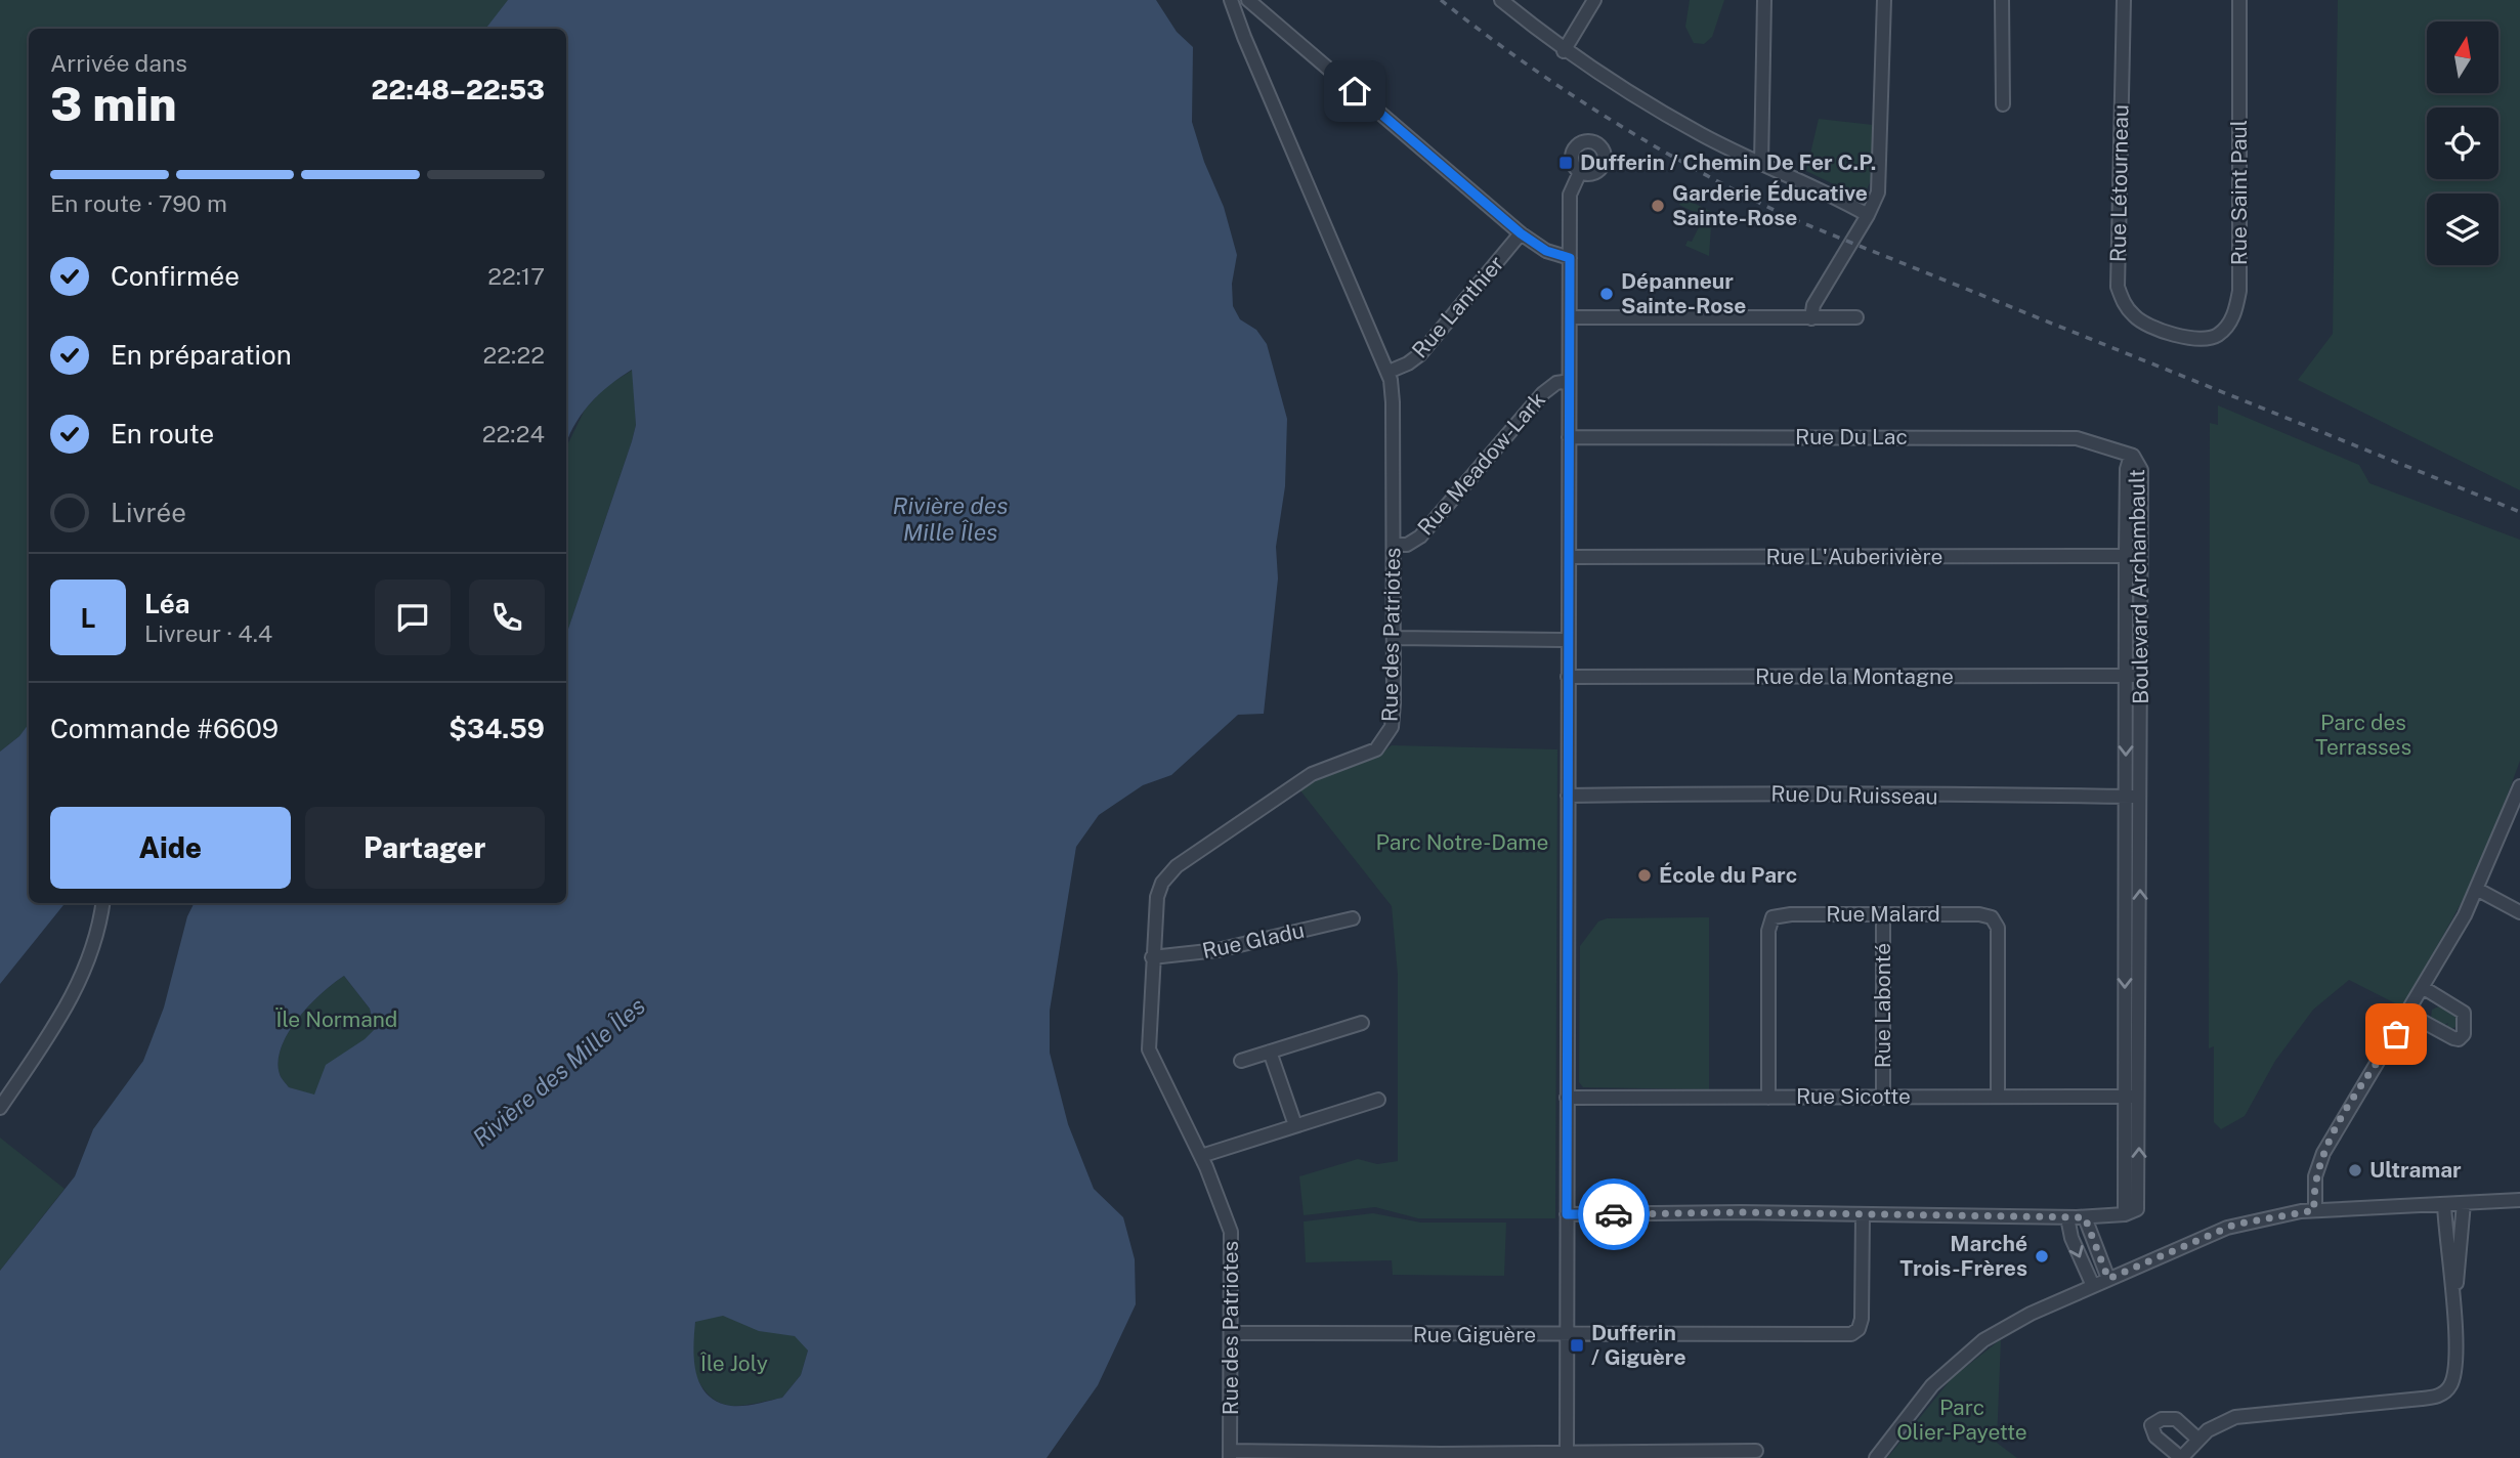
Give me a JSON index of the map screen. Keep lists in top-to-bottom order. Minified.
{"streets":{"street":["Rue Létourneau","Rue Saint Paul","Rue Lanthier","Rue Du Lac","Rue Meadow-Lark","Rue L'Auberivière","Boulevard Archambault","Rue des Patriotes","Rue de la Montagne","Rue Du Ruisseau","Rue Malard","Rue Gladu","Rue Labonté","Rue Sicotte","Rue Giguère"]},"crossings":[["Rue Létourneau","Rue Saint Paul"],["Rue Lanthier","Rue des Patriotes"],["Rue Du Lac","Boulevard Archambault"],["Rue Meadow-Lark","Rue des Patriotes"],["Rue L'Auberivière","Boulevard Archambault"],["Boulevard Archambault","Rue de la Montagne"],["Boulevard Archambault","Rue Du Ruisseau"],["Boulevard Archambault","Rue Sicotte"],["Rue des Patriotes","Rue Gladu"],["Rue des Patriotes","Rue Giguère"],["Rue Malard","Rue Labonté"],["Rue Malard","Rue Sicotte"],["Rue Labonté","Rue Sicotte"]],"water":["Rivière des Mille Îles"],"parks":["Parc des Terrasses","Parc Notre-Dame","Ïle Normand","Île Joly","Parc Olier-Payette"],"places":{"transit":["Dufferin / Chemin De Fer C.P.","Dufferin / Giguère"],"other":["Garderie Éducative Sainte-Rose","Dépanneur Sainte-Rose","École du Parc","Ultramar","Marché Trois-Frères"]},"north":"top","page":{"heading":["3 min","Arrivée dans","22:48–22:53"],"panel":["Léa","Livreur · 4.4","Commande #6609","$34.59"],"bar":"En route · 790 m","list":[["Confirmée","22:17"],["En préparation","22:22"],["En route","22:24"],"Livrée"],"round":"L","buttons":["Aide","Partager"]}}
